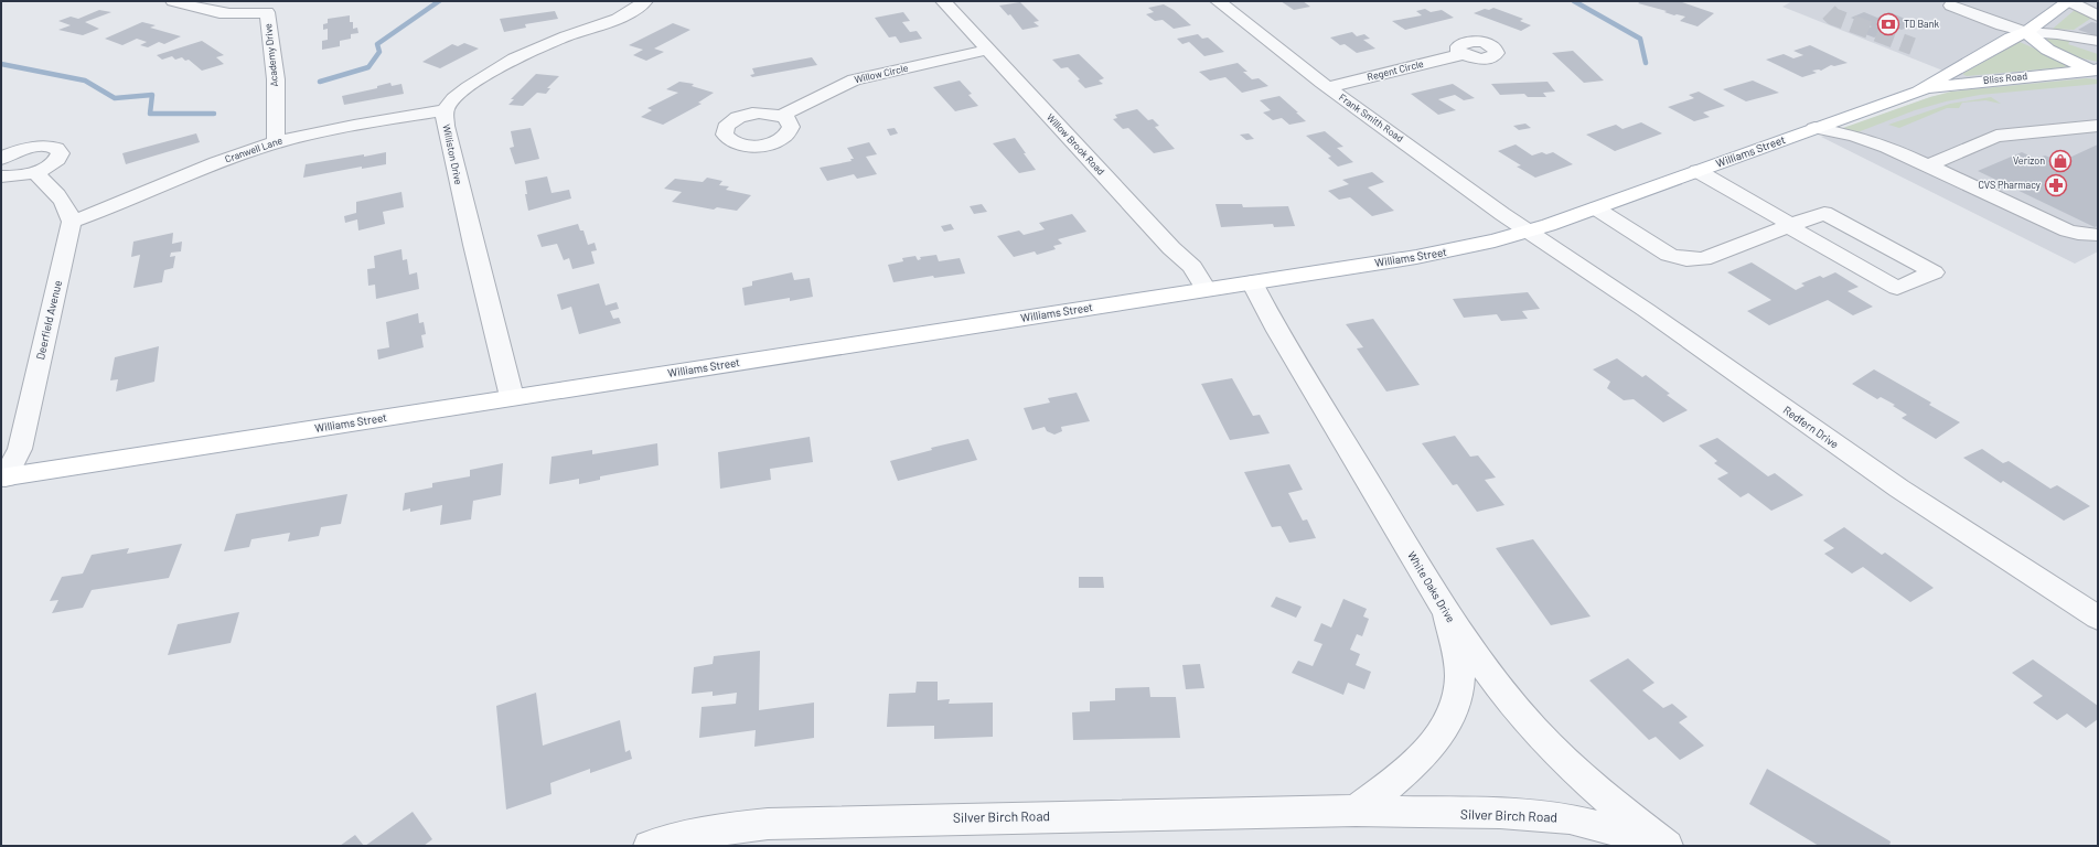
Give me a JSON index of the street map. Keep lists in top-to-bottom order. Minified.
{"streets":{"main road":["Bliss Road","Williams Street"],"street":["Academy Drive","Regent Circle","Willow Circle","Frank Smith Road","Willow Brook Road","Cranwell Lane","Williston Drive","Deerfield Avenue","Redfern Drive","White Oaks Drive","Silver Birch Road"]},"crossings":[["Academy Drive","Cranwell Lane"],["Regent Circle","Frank Smith Road"],["Willow Circle","Willow Brook Road"],["Bliss Road","Williams Street"],["Frank Smith Road","Williams Street"],["Frank Smith Road","Redfern Drive"],["Willow Brook Road","Williams Street"],["Cranwell Lane","Williston Drive"],["Cranwell Lane","Deerfield Avenue"],["Williams Street","Williston Drive"],["Williams Street","Deerfield Avenue"],["Williams Street","Redfern Drive"],["Williams Street","White Oaks Drive"]],"places":{"bank":["TD Bank"],"shop":["Verizon"],"pharmacy":["CVS Pharmacy"]}}
